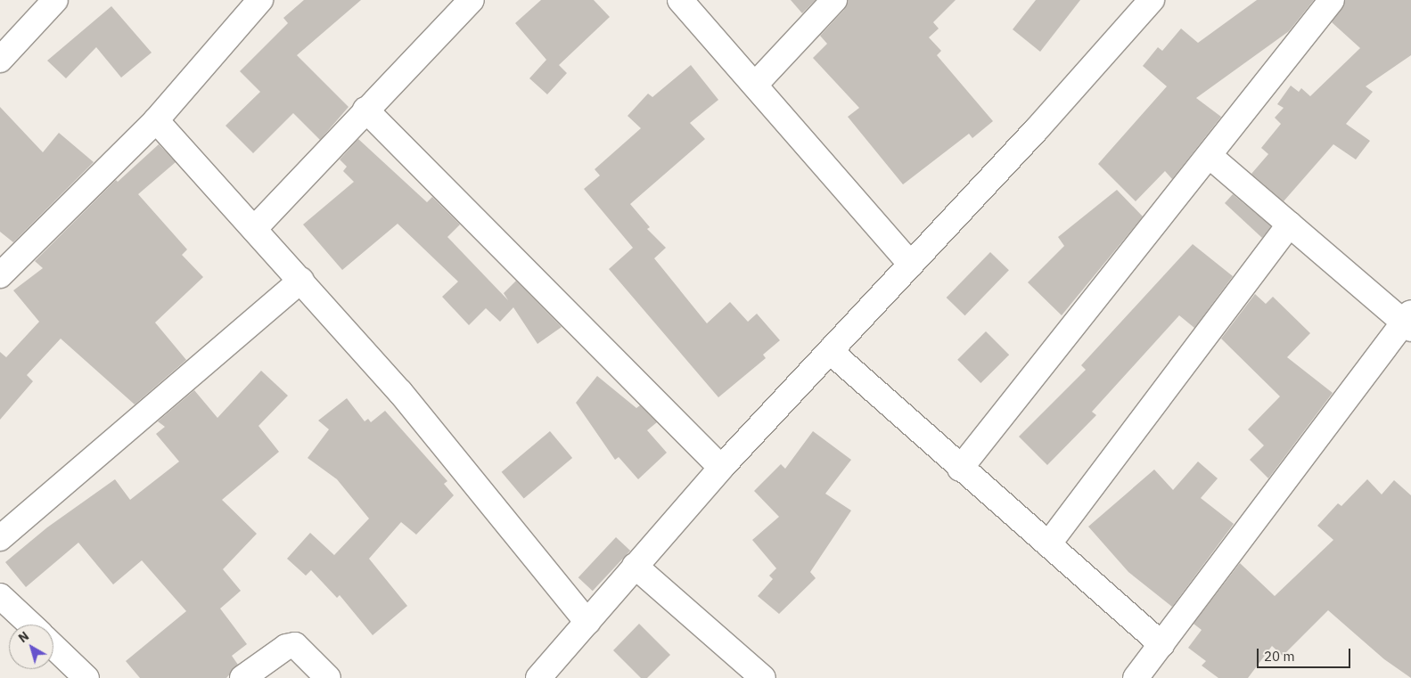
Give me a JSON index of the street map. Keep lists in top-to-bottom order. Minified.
{"scale_bar":"20 m","north":"top left"}
